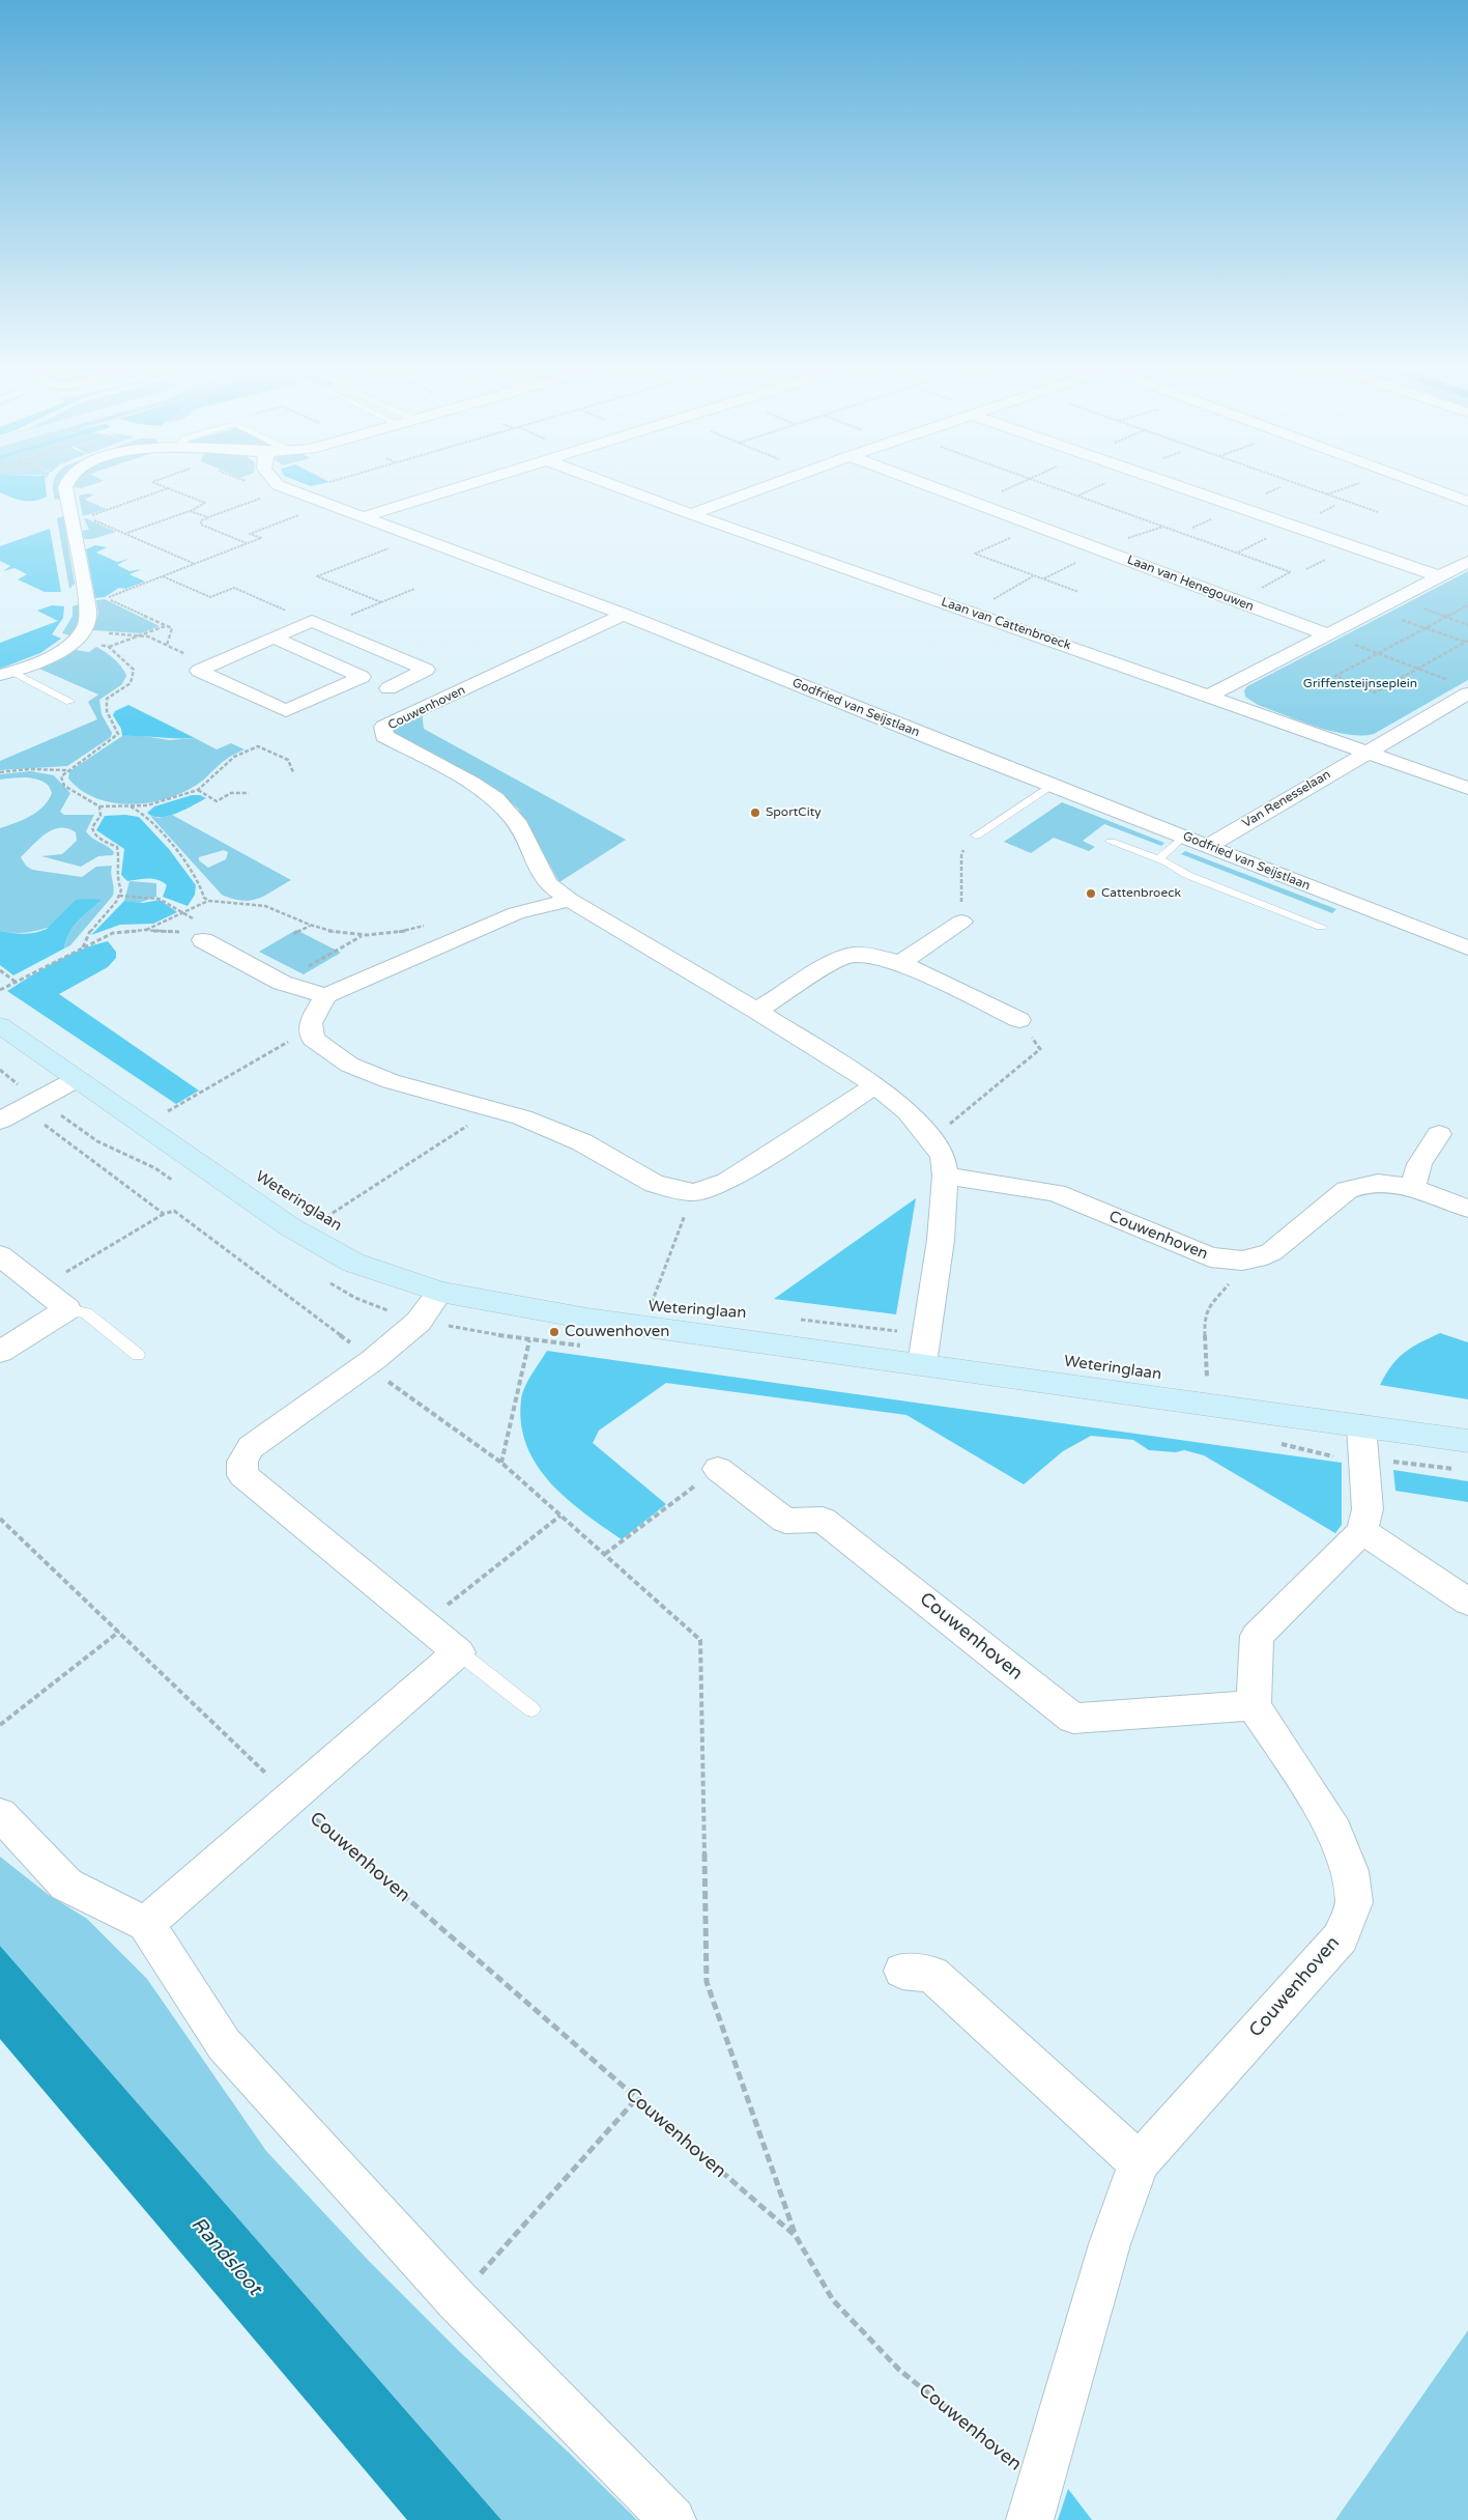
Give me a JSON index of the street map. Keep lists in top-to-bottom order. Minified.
{"streets":{"street":["Laan van Henegouwen","Laan van Cattenbroeck","Couwenhoven","Godfried van Seijstlaan","Van Renesselaan","Weteringlaan"]},"crossings":[["Laan van Cattenbroeck","Van Renesselaan"],["Couwenhoven","Godfried van Seijstlaan"],["Couwenhoven","Weteringlaan"],["Godfried van Seijstlaan","Van Renesselaan"]],"water":["Randsloot"],"parks":["Griffensteijnseplein"],"places":["SportCity","Cattenbroeck","Couwenhoven"]}
